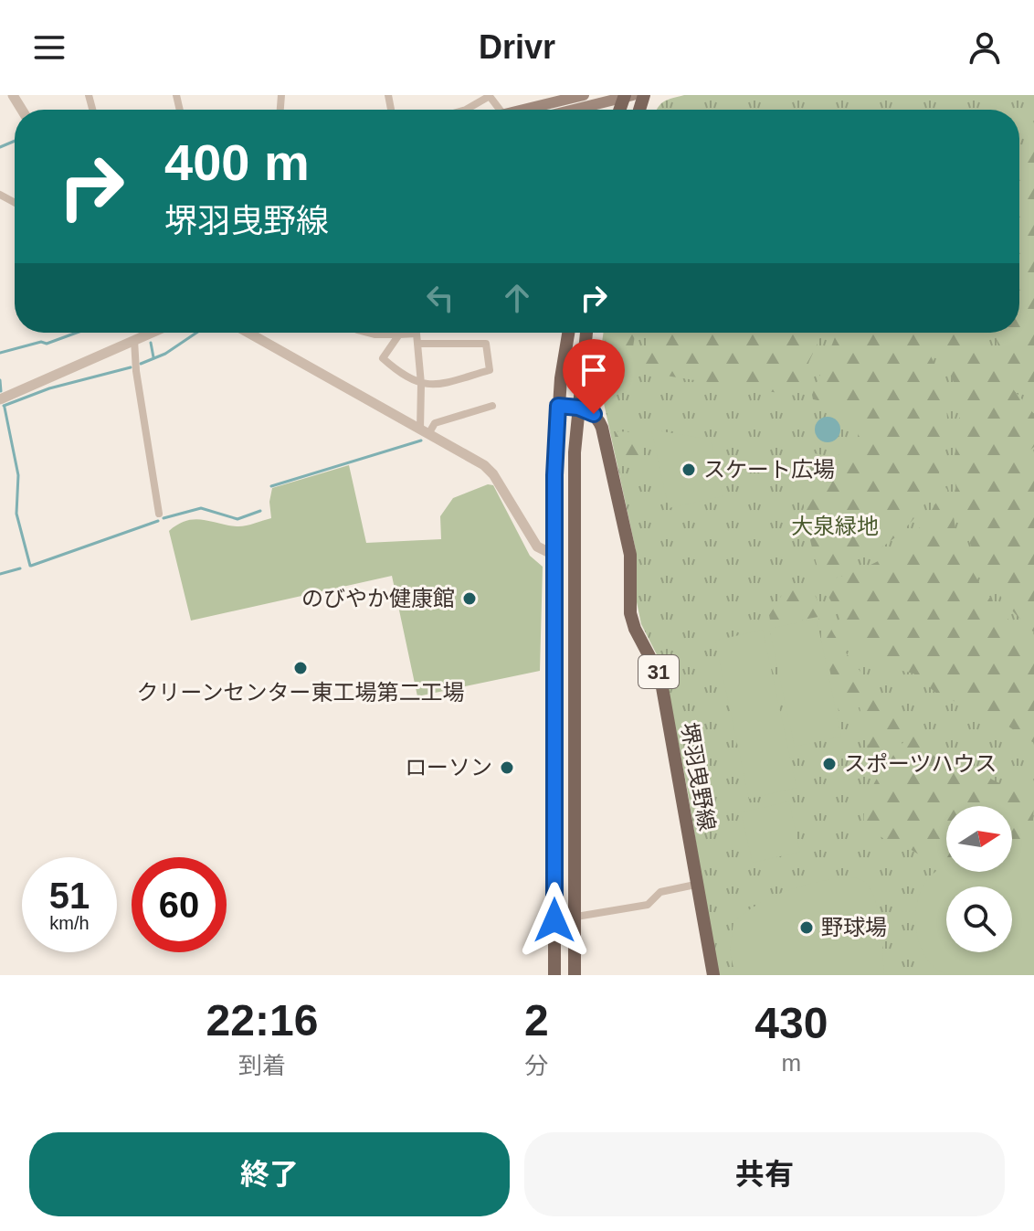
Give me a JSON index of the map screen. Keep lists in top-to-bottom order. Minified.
{"streets":{"main road":["31","堺羽曳野線"]},"parks":["大泉緑地"],"places":["スケート広場","のびやか健康館","クリーンセンター東工場第二工場","スポーツハウス","ローソン","野球場"],"north":"right","page":{"header":"Drivr","turn":["400 m","堺羽曳野線"],"speed":"51 km/h","limit":"60","eta":["22:16","到着","2","分","430","m"],"buttons":["終了","共有"]}}
